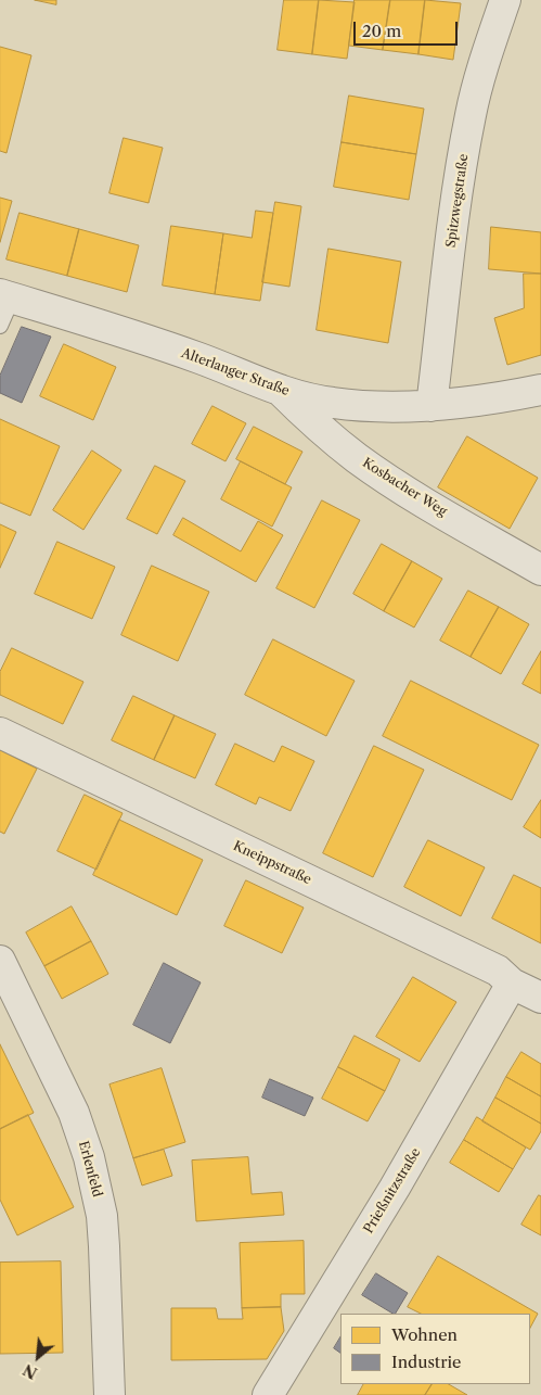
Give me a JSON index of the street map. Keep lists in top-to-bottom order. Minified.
{"streets":{"street":["Spitzwegstraße","Alterlanger Straße","Kosbacher Weg","Kneippstraße","Erlenfeld","Prießnitzstraße"]},"crossings":[["Spitzwegstraße","Alterlanger Straße"],["Alterlanger Straße","Kosbacher Weg"],["Kneippstraße","Prießnitzstraße"]],"legend":["Wohnen","Industrie"],"scale_bar":"20 m","north":"bottom left"}
